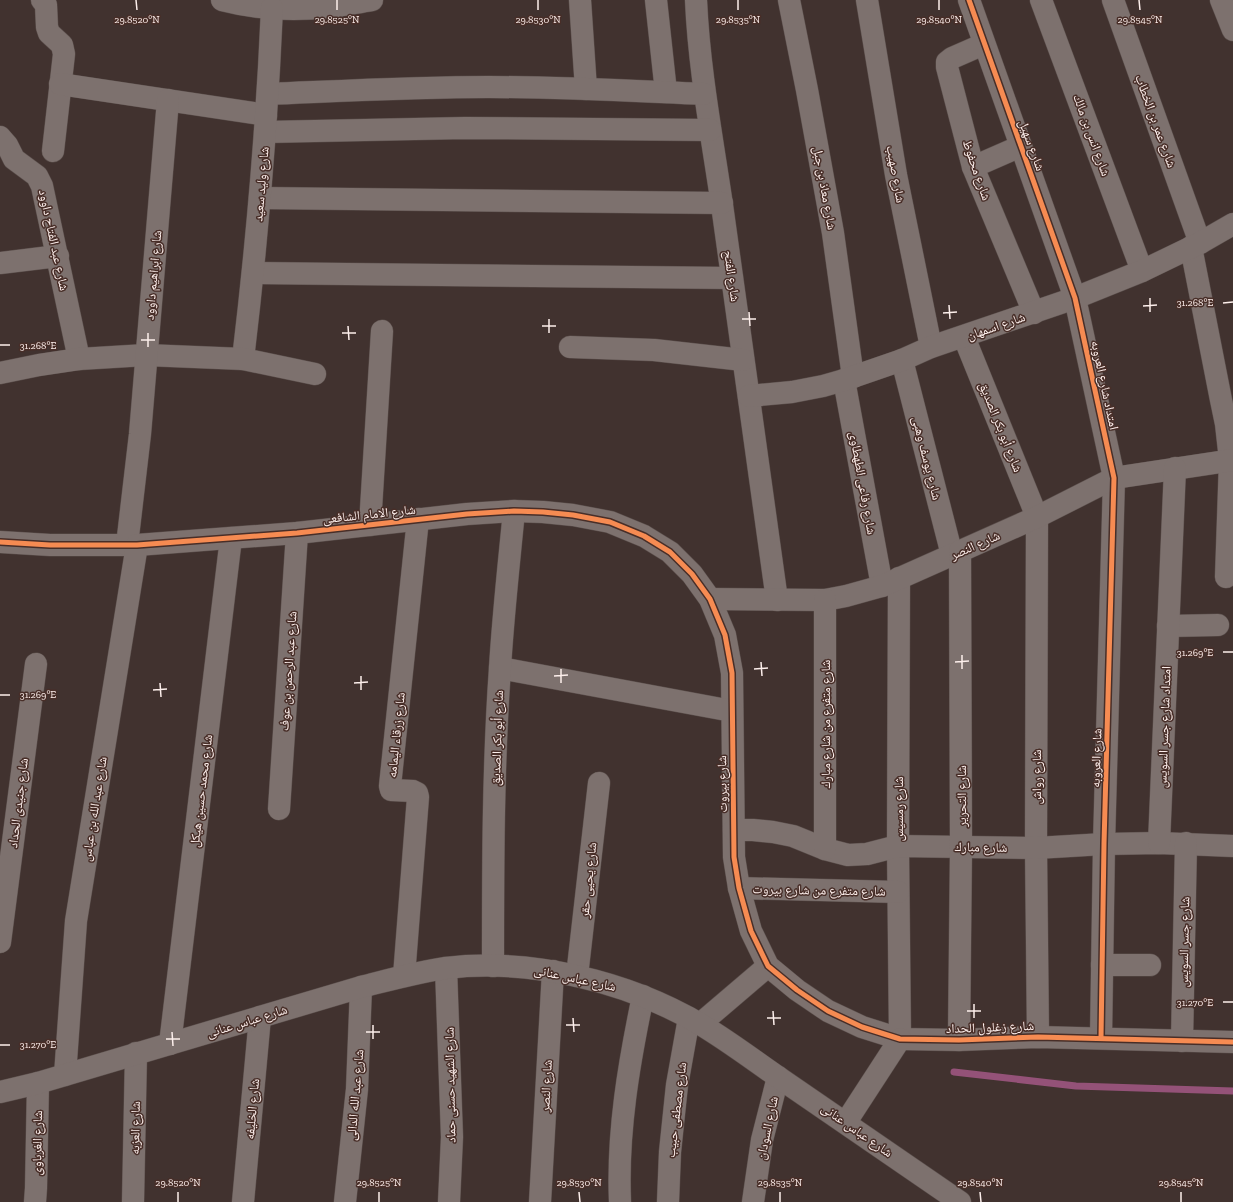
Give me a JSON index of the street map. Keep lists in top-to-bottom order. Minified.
{"streets":{"street":["شارع عمر بن الخطاب","شارع انس بن مالك","شارع سهيل","شارع محفوظ","شارع صهيب","شارع وليد سعيد","شارع معاذ بن جبل","شارع عبد الفتاح داوود","شارع ابراهيم داوود","شارع الفتح","شارع اسمهان","امتداد شارع العروبه","شارع أبو بكر الصديق","شارع يوسف وهبى","شارع رفاعى الطهطاوى","شارع الامام الشافعى","شارع النصر","شارع عبد الرحمن بن عوف","شارع متفرع من شارع مبارك","امتداد شارع جسر السويس","شارع زرقاء اليمامه","شارع العروبه","شارع رواش","شارع بيروت","شارع محمد حسين هيكل","شارع التحرير","شارع جنيدى الحداد","شارع عبد الله بن عباس","شارع رمسيس","شارع مبارك","شارع يحيى حقر","شارع متفرع من شارع بيروت","شارع جسر السويس","شارع عباس عنانى","شارع زغلول الحداد","شارع الشهيد حسنى حماد","شارع عبد الله الدالى","شارع الخليفه","شارع مصطفى حبيب","شارع العزبه","شارع السودان","شارع الغرباوى"]},"crossings":[["شارع عمر بن الخطاب","شارع اسمهان"],["شارع عمر بن الخطاب","شارع النصر"],["شارع انس بن مالك","شارع اسمهان"],["شارع سهيل","شارع محفوظ"],["شارع سهيل","شارع اسمهان"],["شارع سهيل","امتداد شارع العروبه"],["شارع محفوظ","شارع اسمهان"],["شارع صهيب","شارع اسمهان"],["شارع معاذ بن جبل","شارع اسمهان"],["شارع معاذ بن جبل","شارع رفاعى الطهطاوى"],["شارع ابراهيم داوود","شارع الامام الشافعى"],["شارع ابراهيم داوود","شارع عبد الله بن عباس"],["شارع الفتح","شارع اسمهان"],["شارع الفتح","شارع النصر"],["شارع اسمهان","امتداد شارع العروبه"],["شارع اسمهان","شارع أبو بكر الصديق"],["شارع اسمهان","شارع يوسف وهبى"],["شارع اسمهان","شارع رفاعى الطهطاوى"],["امتداد شارع العروبه","شارع النصر"],["امتداد شارع العروبه","شارع العروبه"],["شارع أبو بكر الصديق","شارع الامام الشافعى"],["شارع أبو بكر الصديق","شارع النصر"],["شارع أبو بكر الصديق","شارع رواش"],["شارع أبو بكر الصديق","شارع عباس عنانى"],["شارع يوسف وهبى","شارع النصر"],["شارع يوسف وهبى","شارع التحرير"],["شارع رفاعى الطهطاوى","شارع النصر"],["شارع رفاعى الطهطاوى","شارع رمسيس"],["شارع الامام الشافعى","شارع النصر"],["شارع الامام الشافعى","شارع عبد الرحمن بن عوف"],["شارع الامام الشافعى","شارع زرقاء اليمامه"],["شارع الامام الشافعى","شارع بيروت"],["شارع الامام الشافعى","شارع محمد حسين هيكل"],["شارع الامام الشافعى","شارع عبد الله بن عباس"],["شارع النصر","شارع متفرع من شارع مبارك"],["شارع النصر","امتداد شارع جسر السويس"],["شارع النصر","شارع العروبه"],["شارع النصر","شارع رواش"],["شارع النصر","شارع بيروت"],["شارع النصر","شارع التحرير"],["شارع النصر","شارع رمسيس"],["شارع النصر","شارع عباس عنانى"],["شارع متفرع من شارع مبارك","شارع مبارك"],["امتداد شارع جسر السويس","شارع مبارك"],["شارع زرقاء اليمامه","شارع عباس عنانى"],["شارع العروبه","شارع مبارك"],["شارع العروبه","شارع زغلول الحداد"],["شارع رواش","شارع مبارك"],["شارع رواش","شارع زغلول الحداد"],["شارع بيروت","شارع مبارك"],["شارع بيروت","شارع متفرع من شارع بيروت"],["شارع بيروت","شارع زغلول الحداد"],["شارع محمد حسين هيكل","شارع عباس عنانى"],["شارع التحرير","شارع مبارك"],["شارع التحرير","شارع زغلول الحداد"],["شارع عبد الله بن عباس","شارع عباس عنانى"],["شارع رمسيس","شارع مبارك"],["شارع رمسيس","شارع متفرع من شارع بيروت"],["شارع رمسيس","شارع زغلول الحداد"],["شارع مبارك","شارع جسر السويس"],["شارع يحيى حقر","شارع عباس عنانى"],["شارع جسر السويس","شارع زغلول الحداد"],["شارع عباس عنانى","شارع الشهيد حسنى حماد"],["شارع عباس عنانى","شارع عبد الله الدالى"],["شارع عباس عنانى","شارع الخليفه"],["شارع عباس عنانى","شارع مصطفى حبيب"],["شارع عباس عنانى","شارع العزبه"],["شارع عباس عنانى","شارع السودان"],["شارع عباس عنانى","شارع الغرباوى"]],"coordinates":["29.8520°N","29.8525°N","29.8530°N","29.8535°N","29.8540°N","29.8545°N","31.268°E","31.269°E","31.270°E"]}
